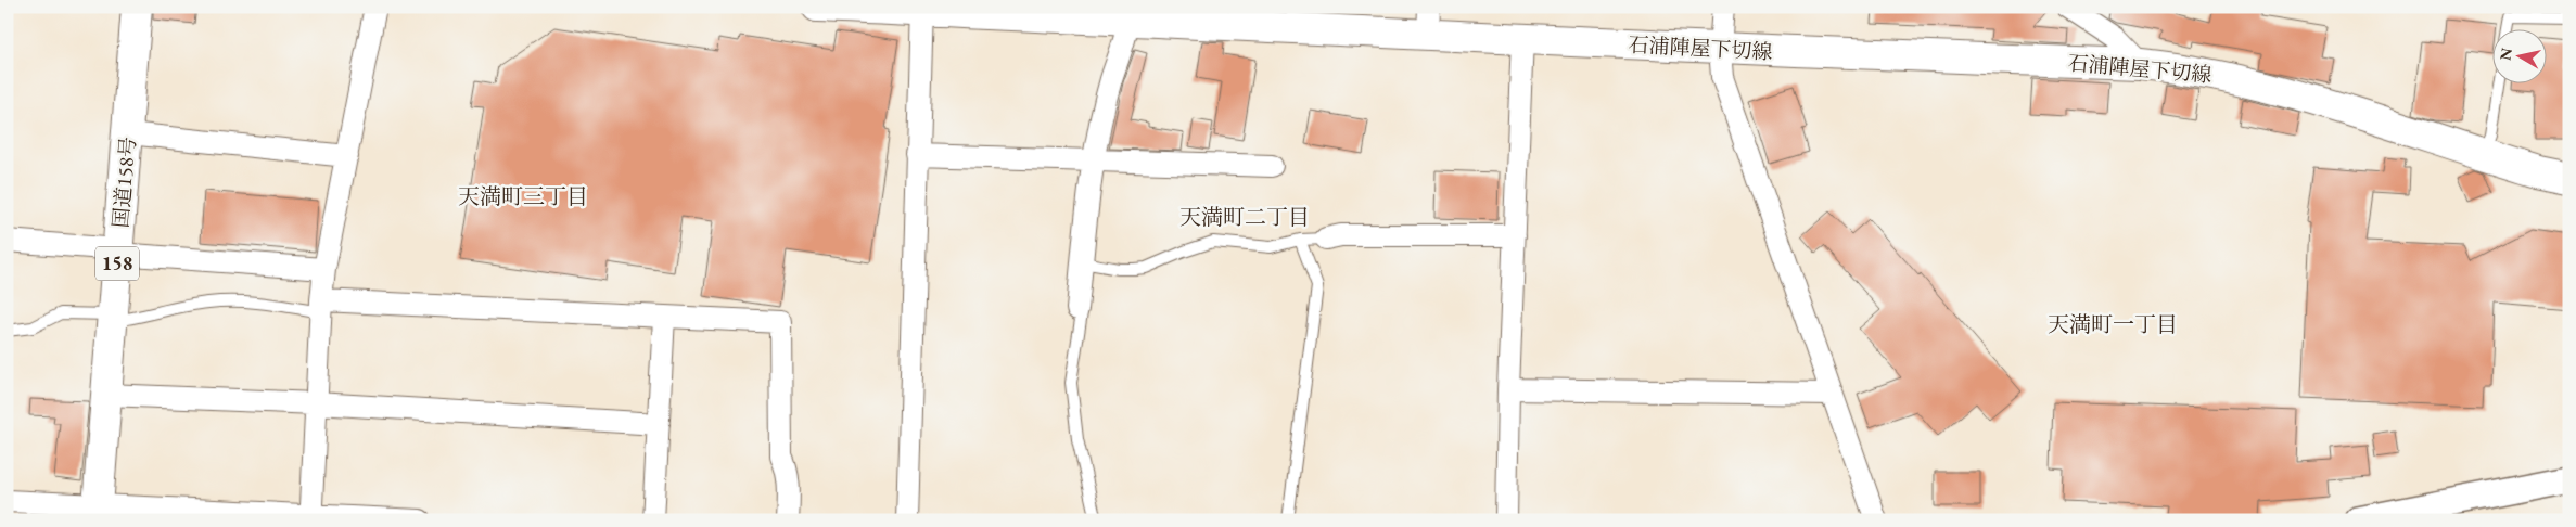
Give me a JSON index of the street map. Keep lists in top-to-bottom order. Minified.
{"streets":{"main road":["石浦陣屋下切線","国道158号","158"]},"districts":["天満町三丁目","天満町二丁目","天満町一丁目"],"north":"left"}
